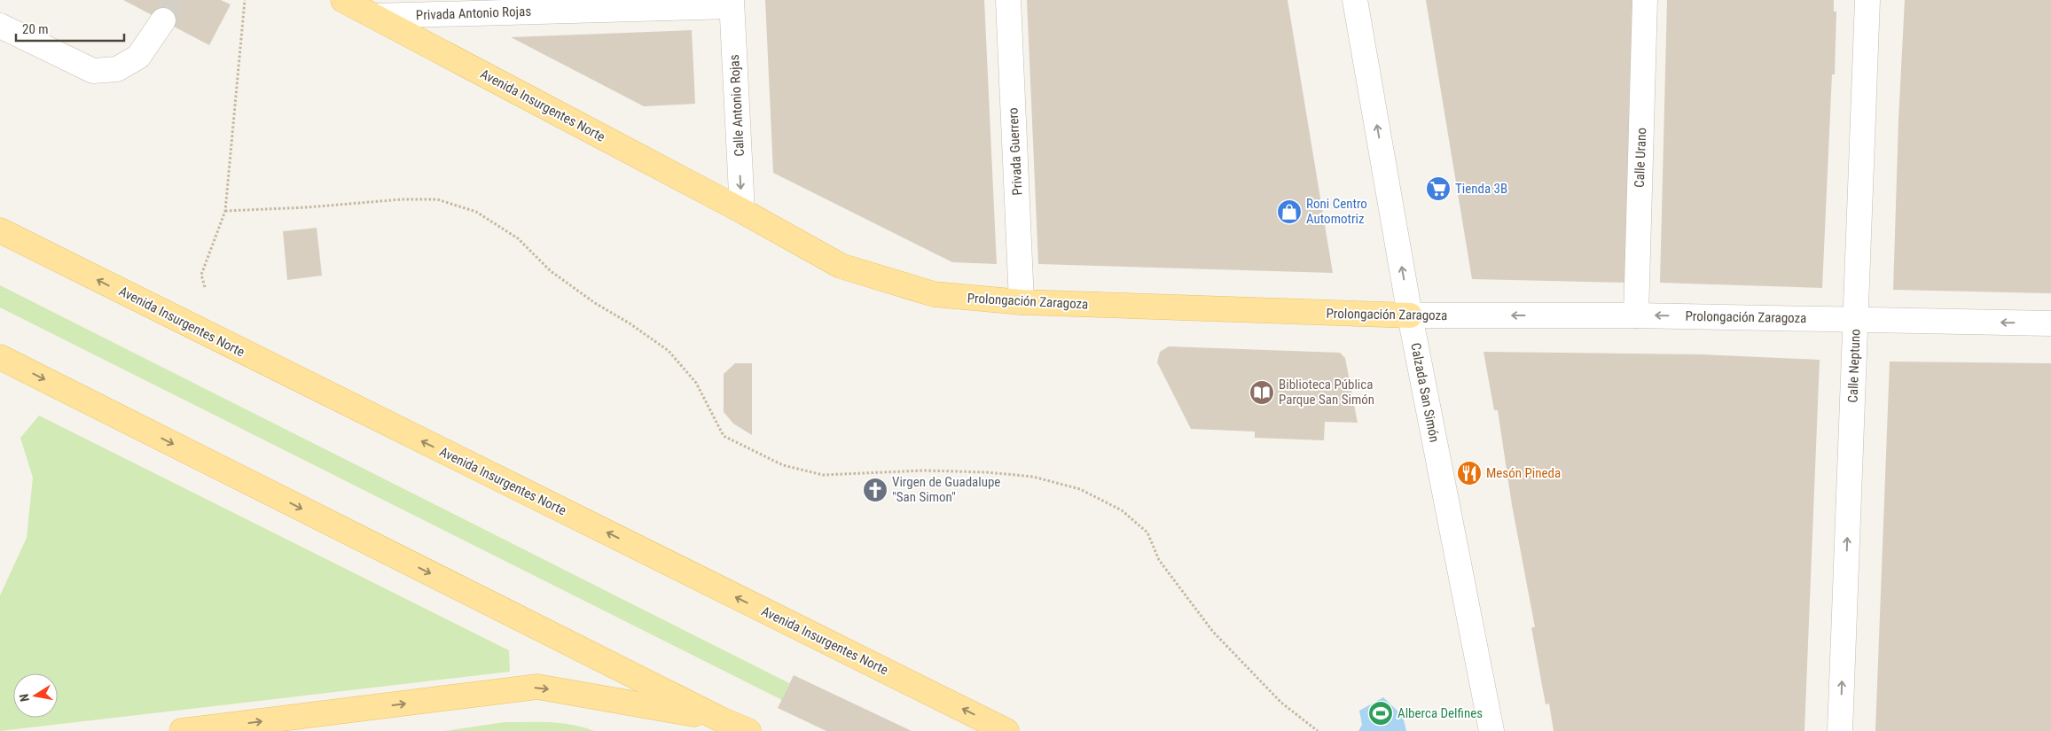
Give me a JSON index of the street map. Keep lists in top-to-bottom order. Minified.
{"streets":{"main road":["Avenida Insurgentes Norte","Prolongación Zaragoza"],"street":["Privada Antonio Rojas","Calle Antonio Rojas","Privada Guerrero","Calle Urano","Calle Neptuno","Calzada San Simón"]},"crossings":[["Privada Antonio Rojas","Avenida Insurgentes Norte"],["Privada Antonio Rojas","Calle Antonio Rojas"],["Avenida Insurgentes Norte","Calle Antonio Rojas"],["Avenida Insurgentes Norte","Prolongación Zaragoza"],["Calle Antonio Rojas","Prolongación Zaragoza"],["Privada Guerrero","Prolongación Zaragoza"],["Calle Urano","Prolongación Zaragoza"],["Prolongación Zaragoza","Calle Neptuno"],["Prolongación Zaragoza","Calzada San Simón"]],"one_way":["Calle Antonio Rojas","Prolongación Zaragoza","Calle Neptuno","Calzada San Simón"],"places":{"supermarket":["Tienda 3B"],"shop":["Roni Centro Automotriz"],"library":["Biblioteca Pública Parque San Simón"],"restaurant":["Mesón Pineda"],"church":["Virgen de Guadalupe \"San Simon\""],"sports":["Alberca Delfines"]},"scale_bar":"20 m","north":"left"}
